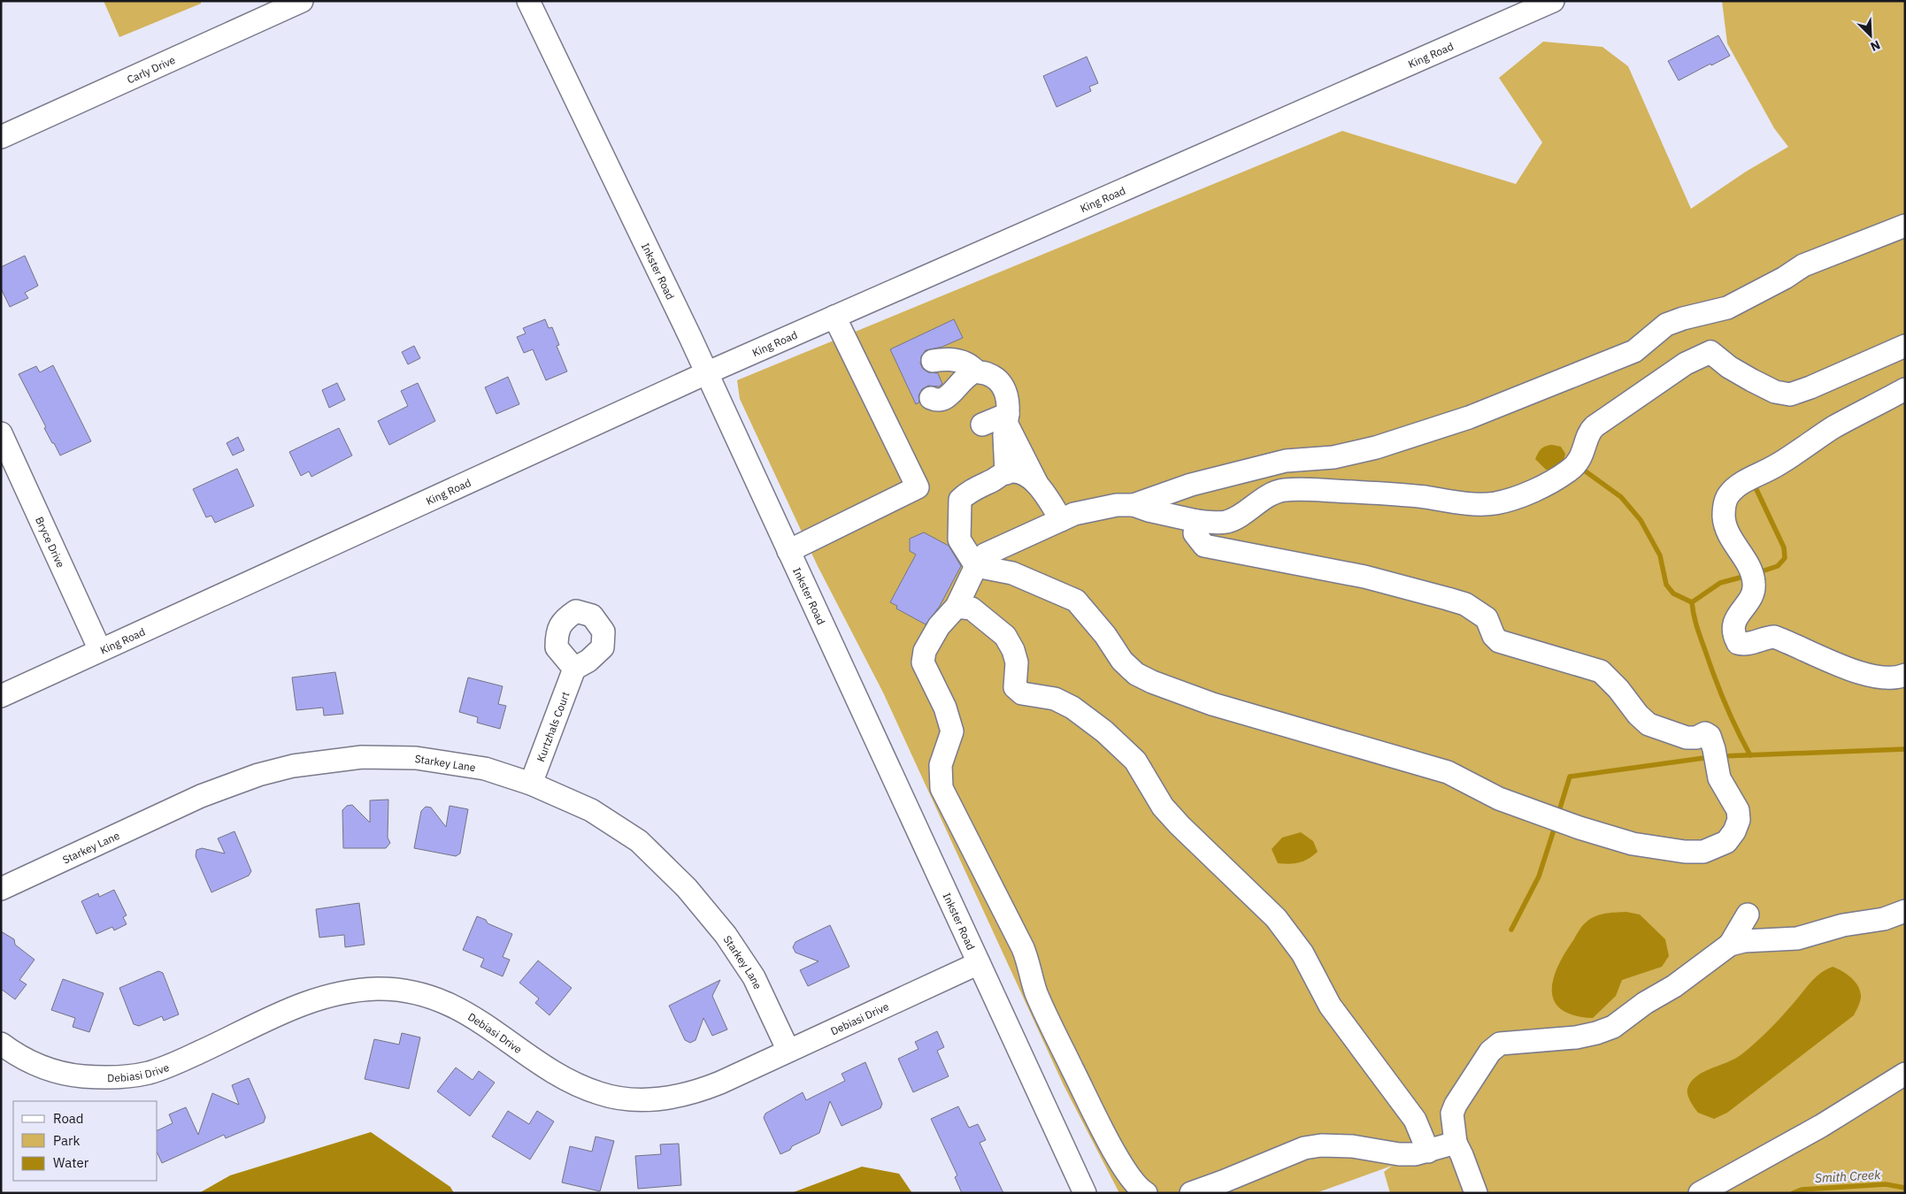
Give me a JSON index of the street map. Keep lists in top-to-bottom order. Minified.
{"streets":{"street":["King Road","Carly Drive","Inkster Road","Bryce Drive","Kurtzhals Court","Starkey Lane","Debiasi Drive"]},"crossings":[["King Road","Inkster Road"],["King Road","Bryce Drive"],["Inkster Road","Debiasi Drive"],["Kurtzhals Court","Starkey Lane"],["Starkey Lane","Debiasi Drive"]],"water":["Smith Creek"],"legend":["Road","Park","Water"],"north":"bottom right"}
